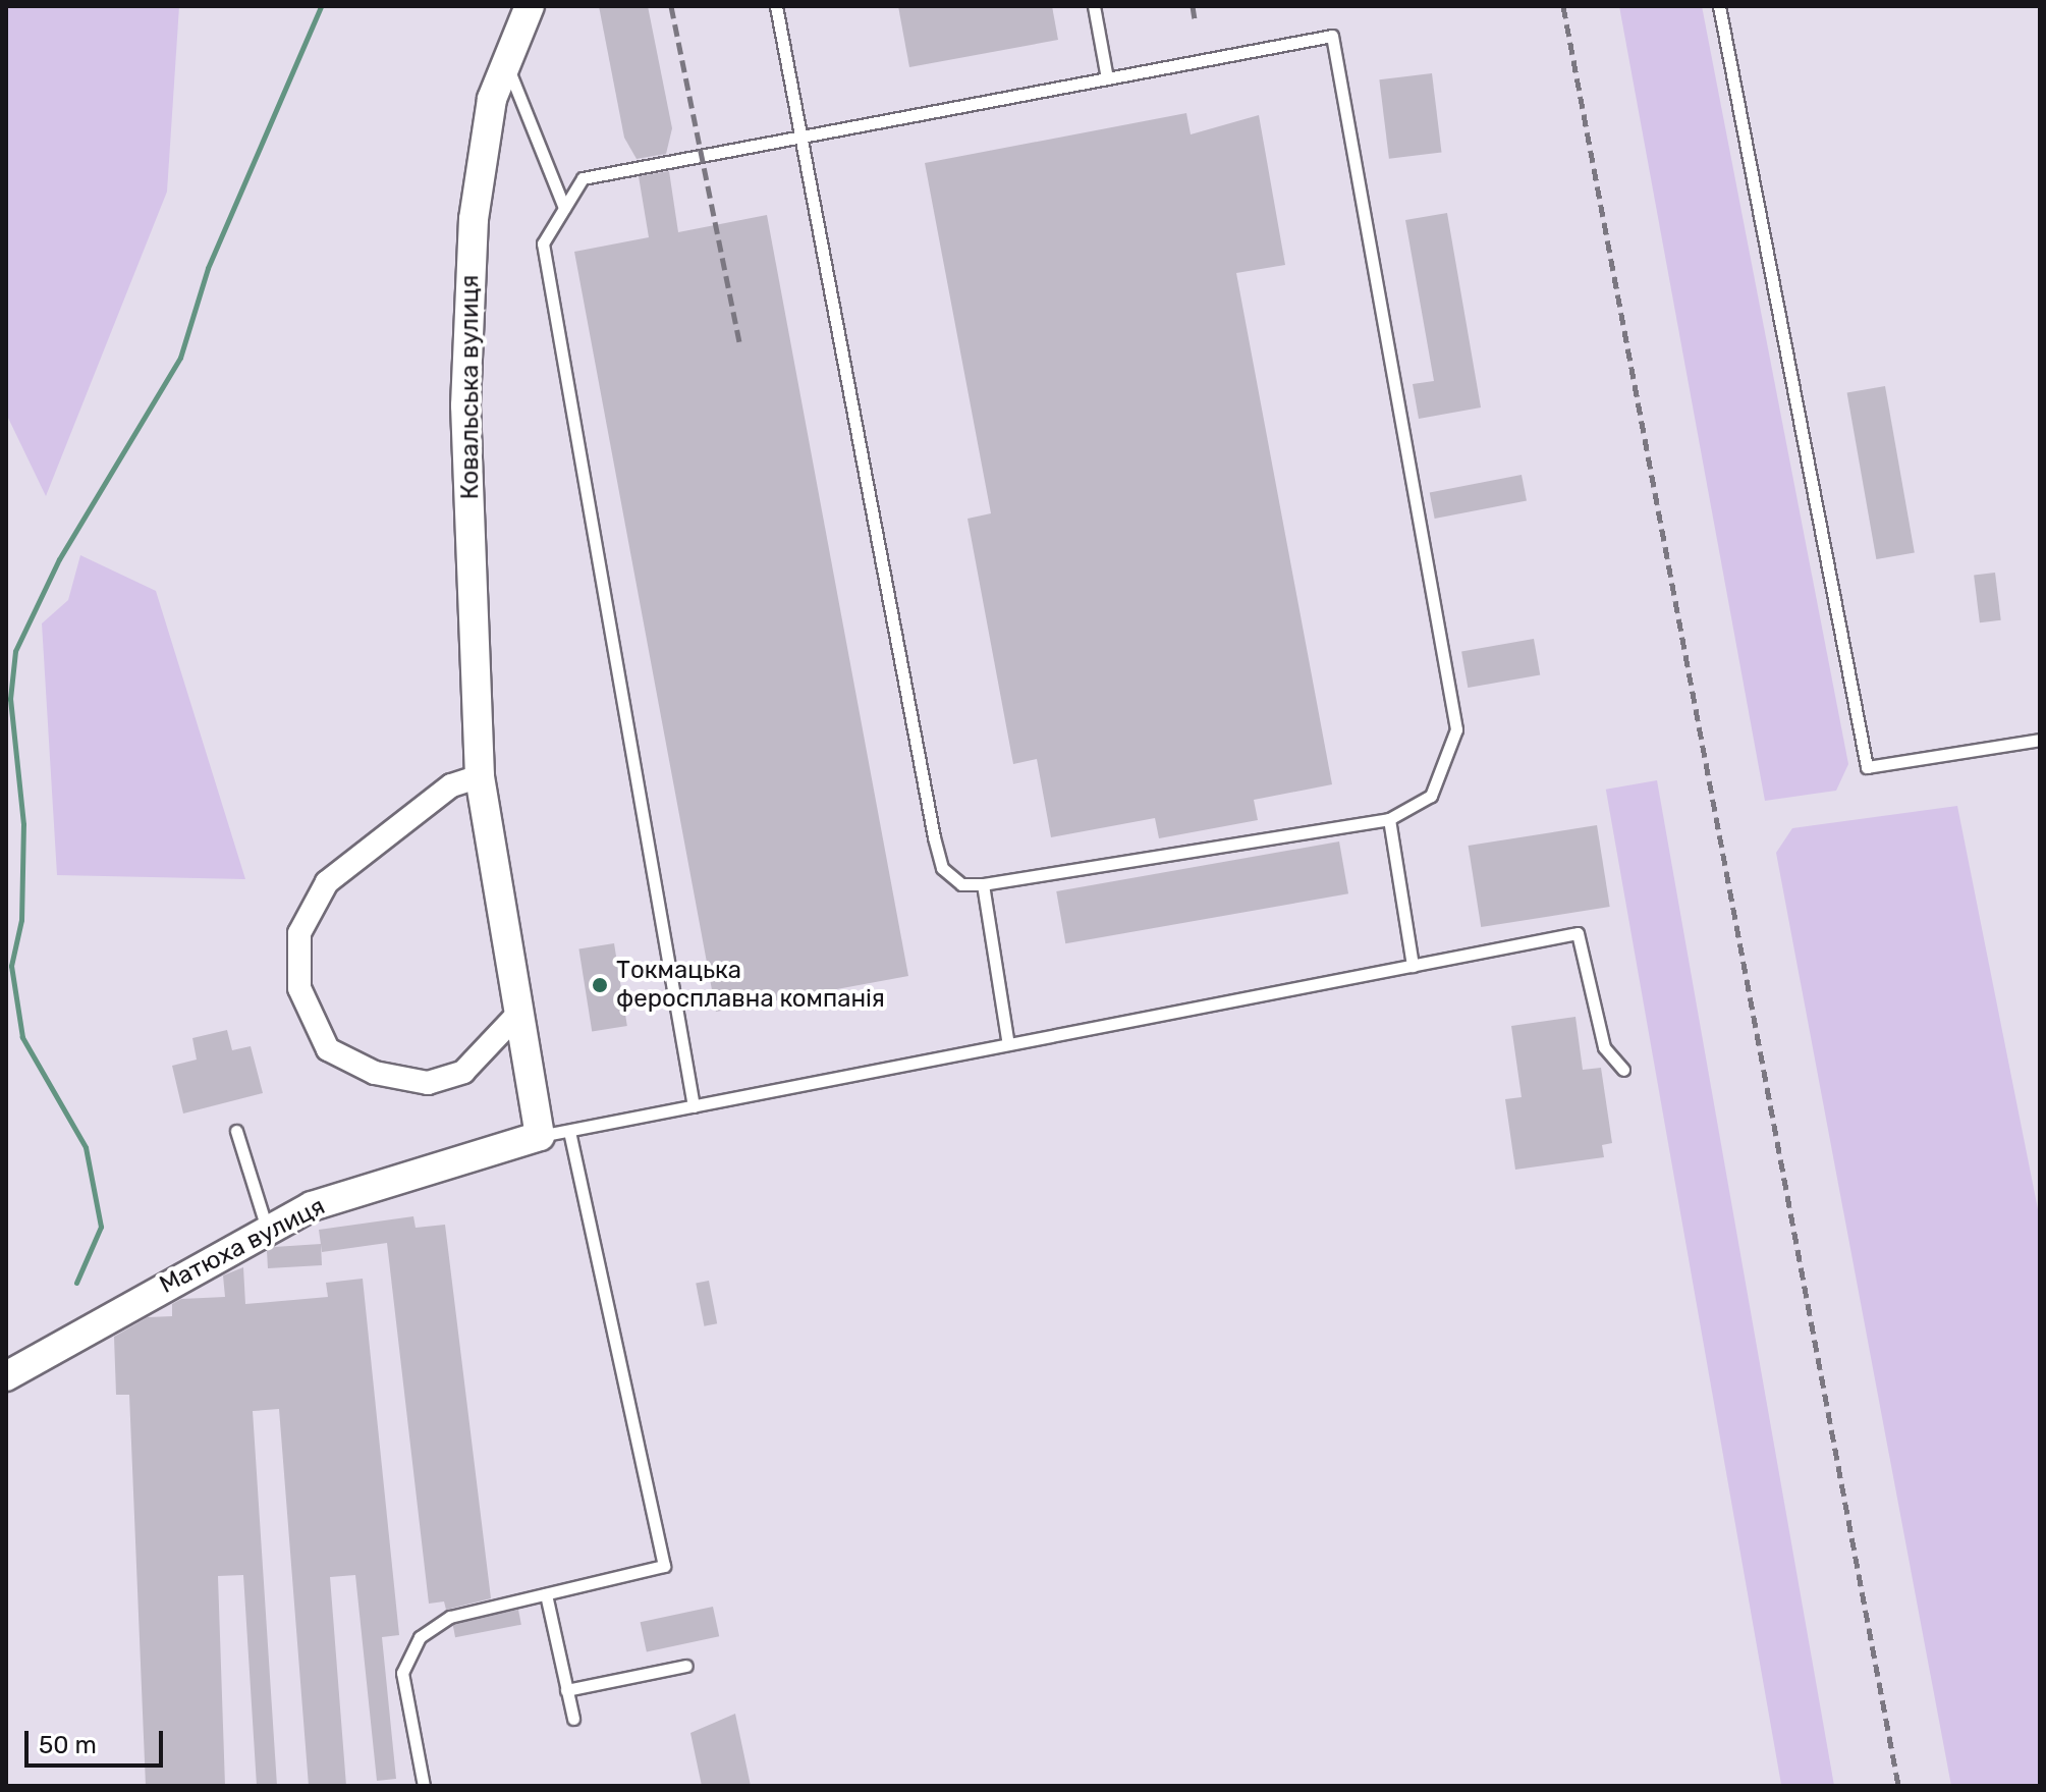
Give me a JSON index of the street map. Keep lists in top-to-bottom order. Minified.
{"streets":{"street":["Ковальська вулиця","Матюха вулиця"]},"crossings":[["Ковальська вулиця","Матюха вулиця"]],"places":["Токмацька феросплавна компанія"],"scale_bar":"50 m"}
